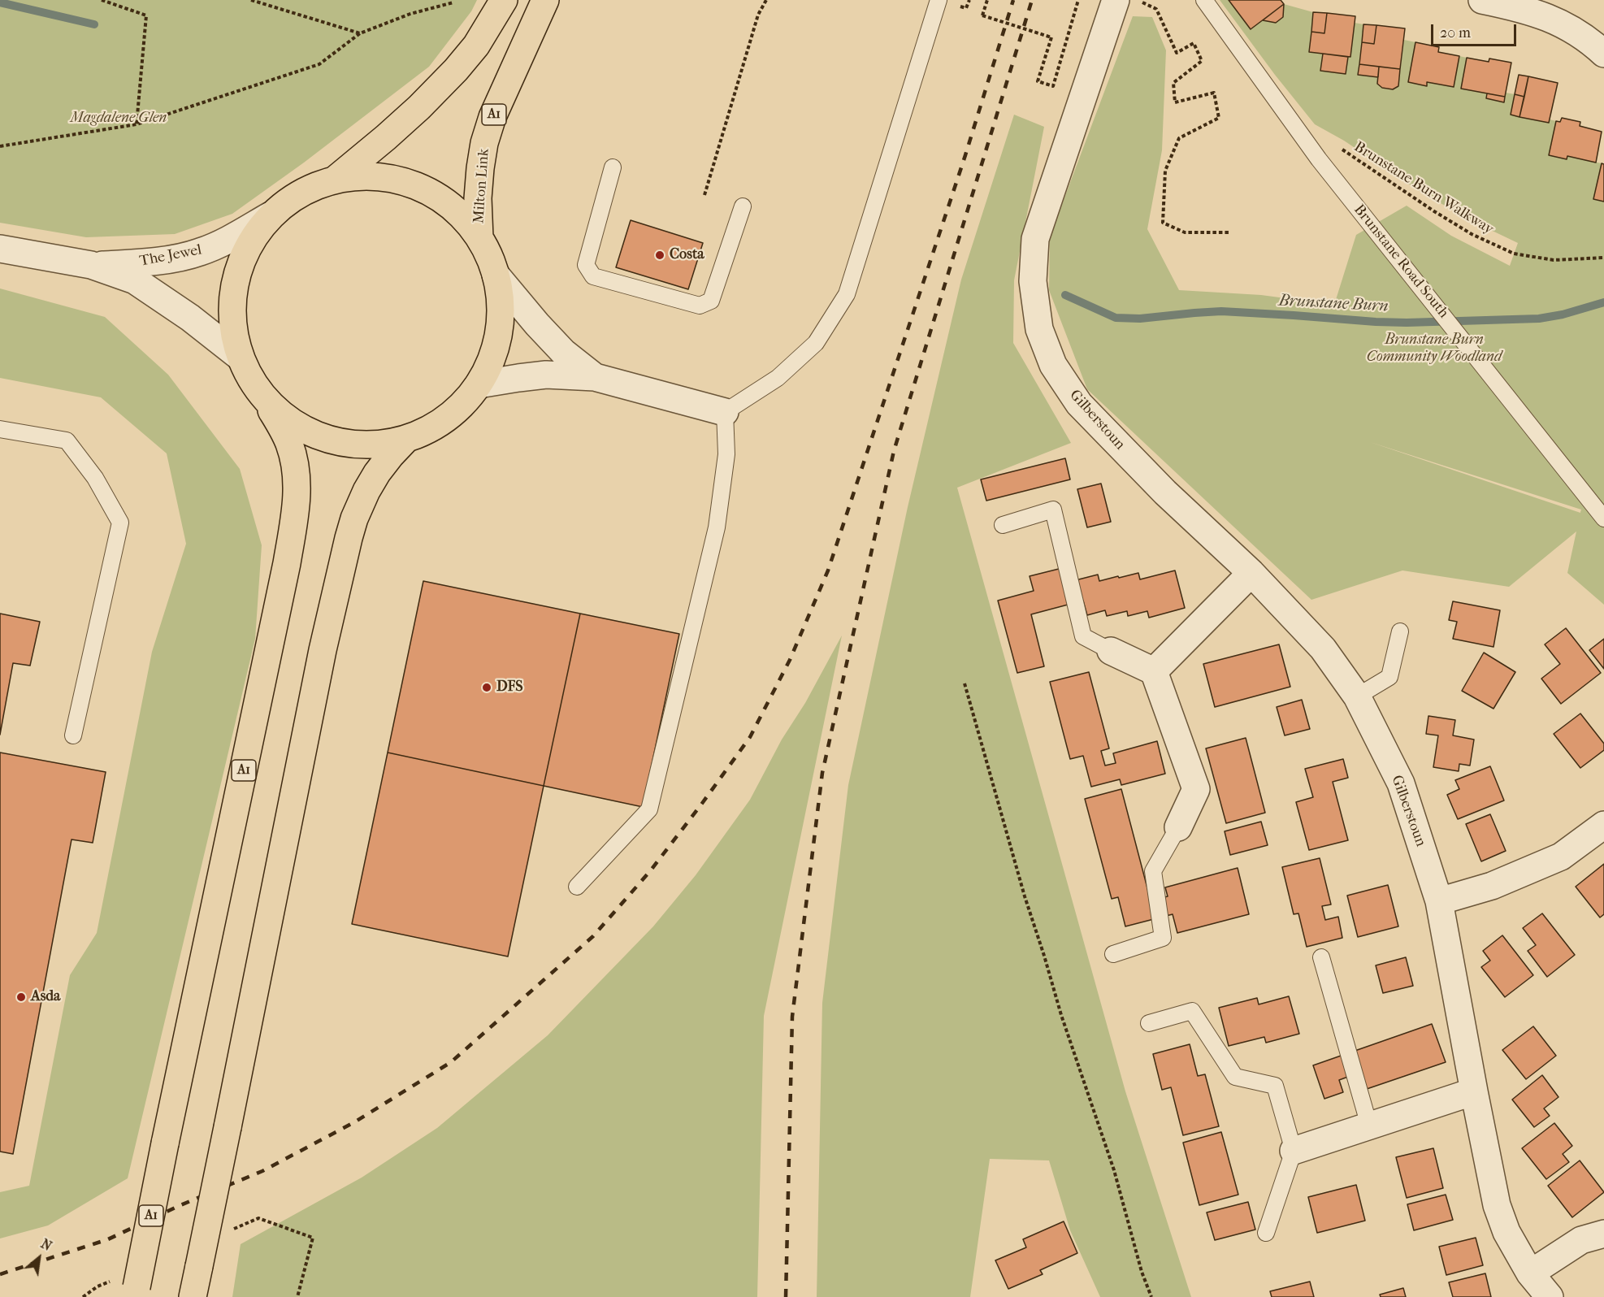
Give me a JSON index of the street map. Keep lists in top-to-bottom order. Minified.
{"streets":{"main road":["A1","Milton Link"],"street":["The Jewel","Gilberstoun"],"lane":["Brunstane Road South"],"path":["Brunstane Burn Walkway"]},"crossings":[["A1","Milton Link"],["A1","The Jewel"]],"water":["Brunstane Burn"],"parks":["Magdalene Glen","Brunstane Burn Community Woodland"],"places":["Costa","DFS","Asda"],"scale_bar":"20 m","north":"top right"}
